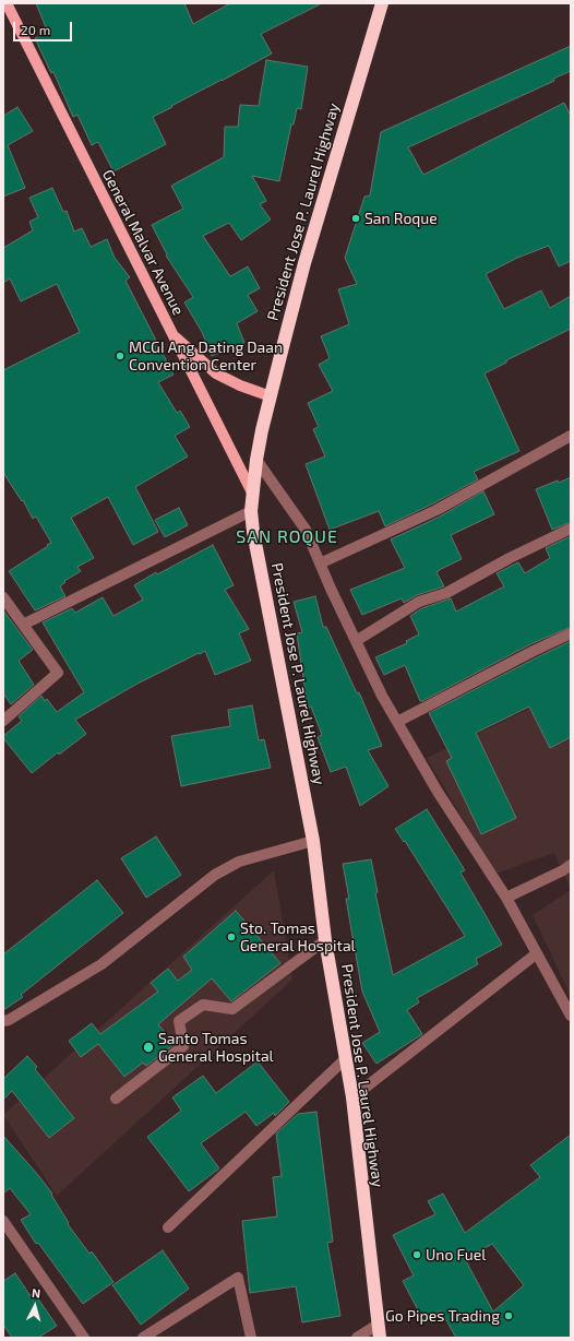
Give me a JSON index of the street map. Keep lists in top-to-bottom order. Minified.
{"streets":{"highway":["President Jose P. Laurel Highway"],"main road":["General Malvar Avenue"]},"crossings":[["President Jose P. Laurel Highway","General Malvar Avenue"]],"districts":["SAN ROQUE"],"places":["San Roque","MCGI Ang Dating Daan Convention Center","Sto. Tomas General Hospital","Santo Tomas General Hospital","Uno Fuel","Go Pipes Trading"],"scale_bar":"20 m","north":"top"}
